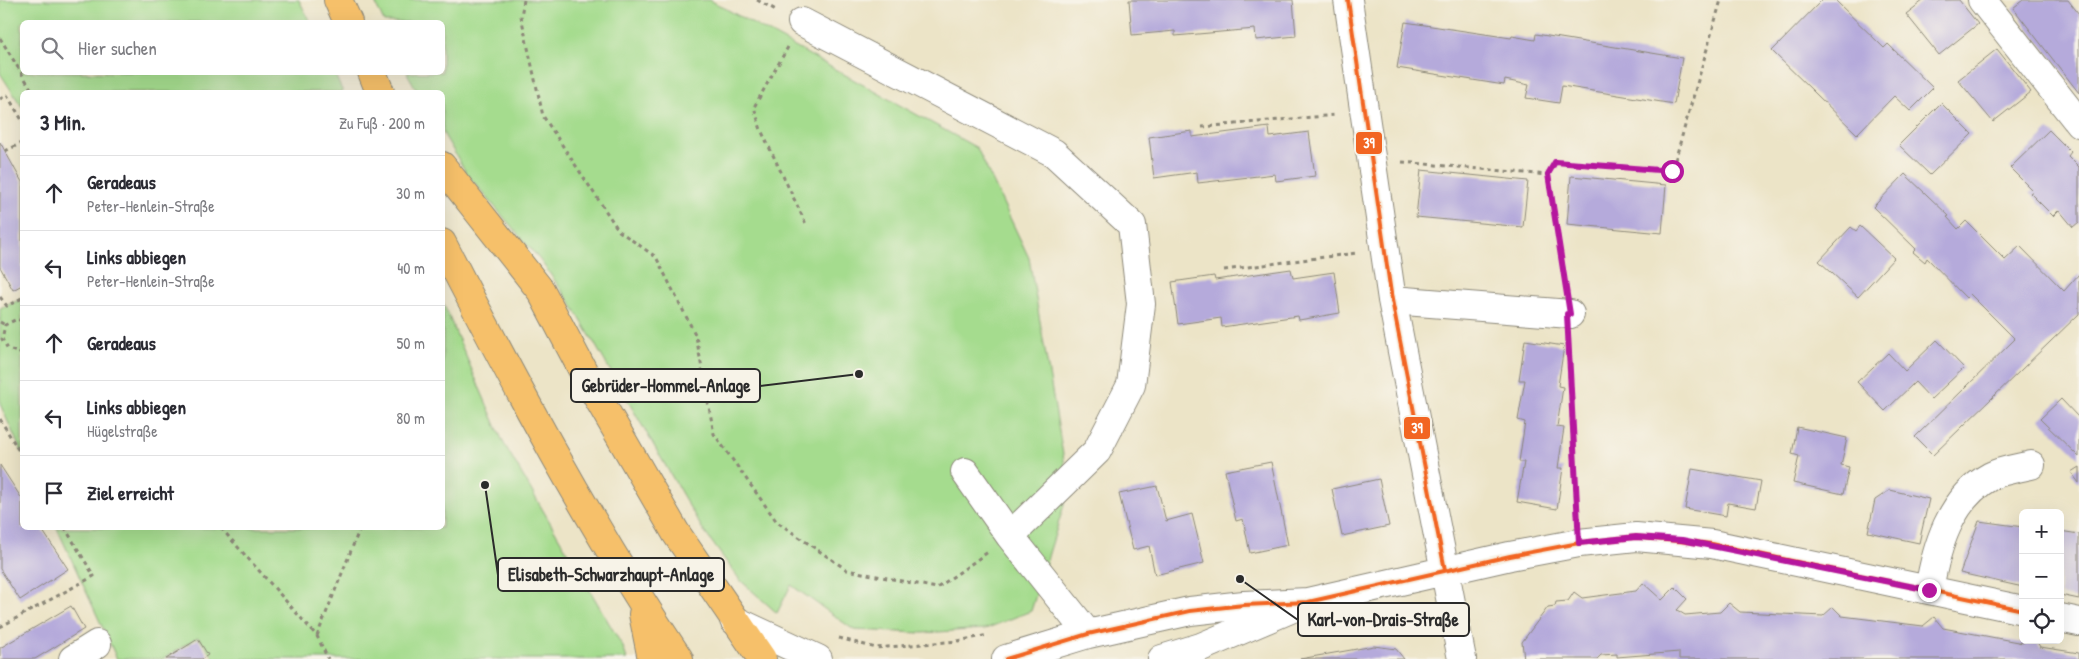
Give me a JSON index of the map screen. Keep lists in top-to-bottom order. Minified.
{"places":["Gebrüder-Hommel-Anlage","Elisabeth-Schwarzhaupt-Anlage","Karl-von-Drais-Straße"],"lines":["transit line 39"],"page":{"search":"Hier suchen","heading":["3 Min.","Zu Fuß · 200 m"],"list":[["Geradeaus","Peter-Henlein-Straße","30 m"],["Links abbiegen","Peter-Henlein-Straße","40 m"],["Geradeaus","50 m"],["Links abbiegen","Hügelstraße","80 m"],"Ziel erreicht"],"map_buttons":["+","−"]}}
